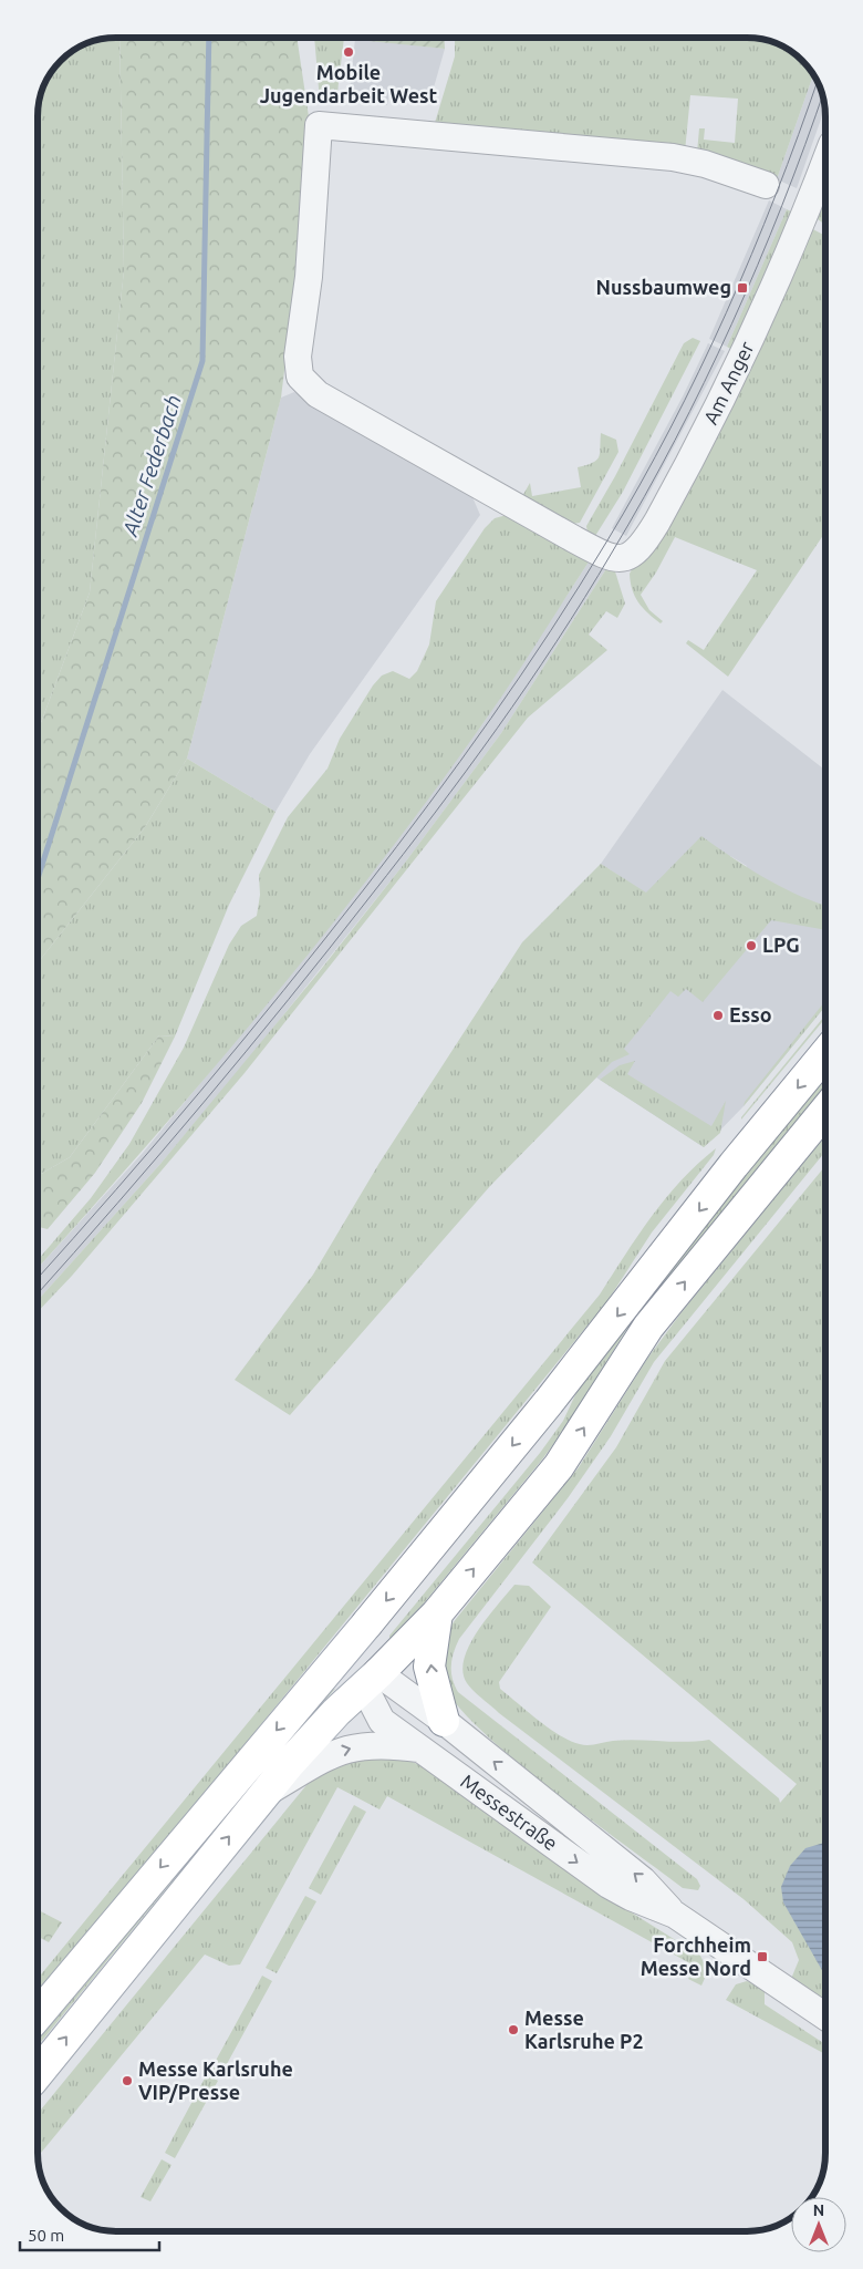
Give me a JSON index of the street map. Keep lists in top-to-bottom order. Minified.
{"streets":{"street":["Am Anger","Messestraße"]},"water":["Alter Federbach"],"places":{"other":["Mobile Jugendarbeit West","LPG","Esso","Messe Karlsruhe P2","Messe Karlsruhe VIP/Presse"],"transit":["Nussbaumweg","Forchheim Messe Nord"]},"scale_bar":"50 m","north":"top"}
